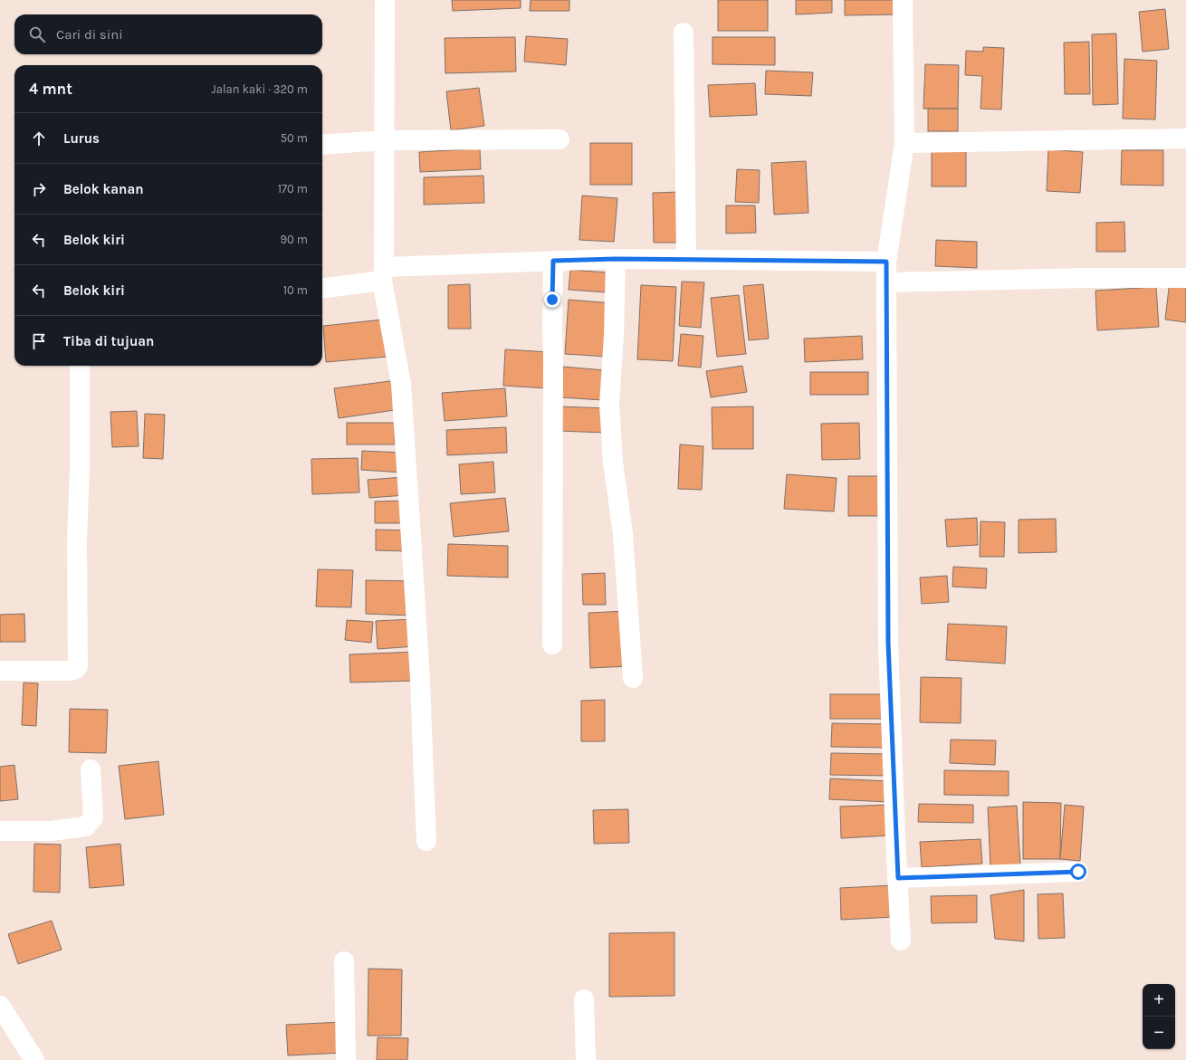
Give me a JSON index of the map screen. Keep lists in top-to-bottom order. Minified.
{"page":{"search":"Cari di sini","heading":["4 mnt","Jalan kaki · 320 m"],"list":[["Lurus","50 m"],["Belok kanan","170 m"],["Belok kiri","90 m"],["Belok kiri","10 m"],"Tiba di tujuan"],"map_buttons":["+","−"]}}
